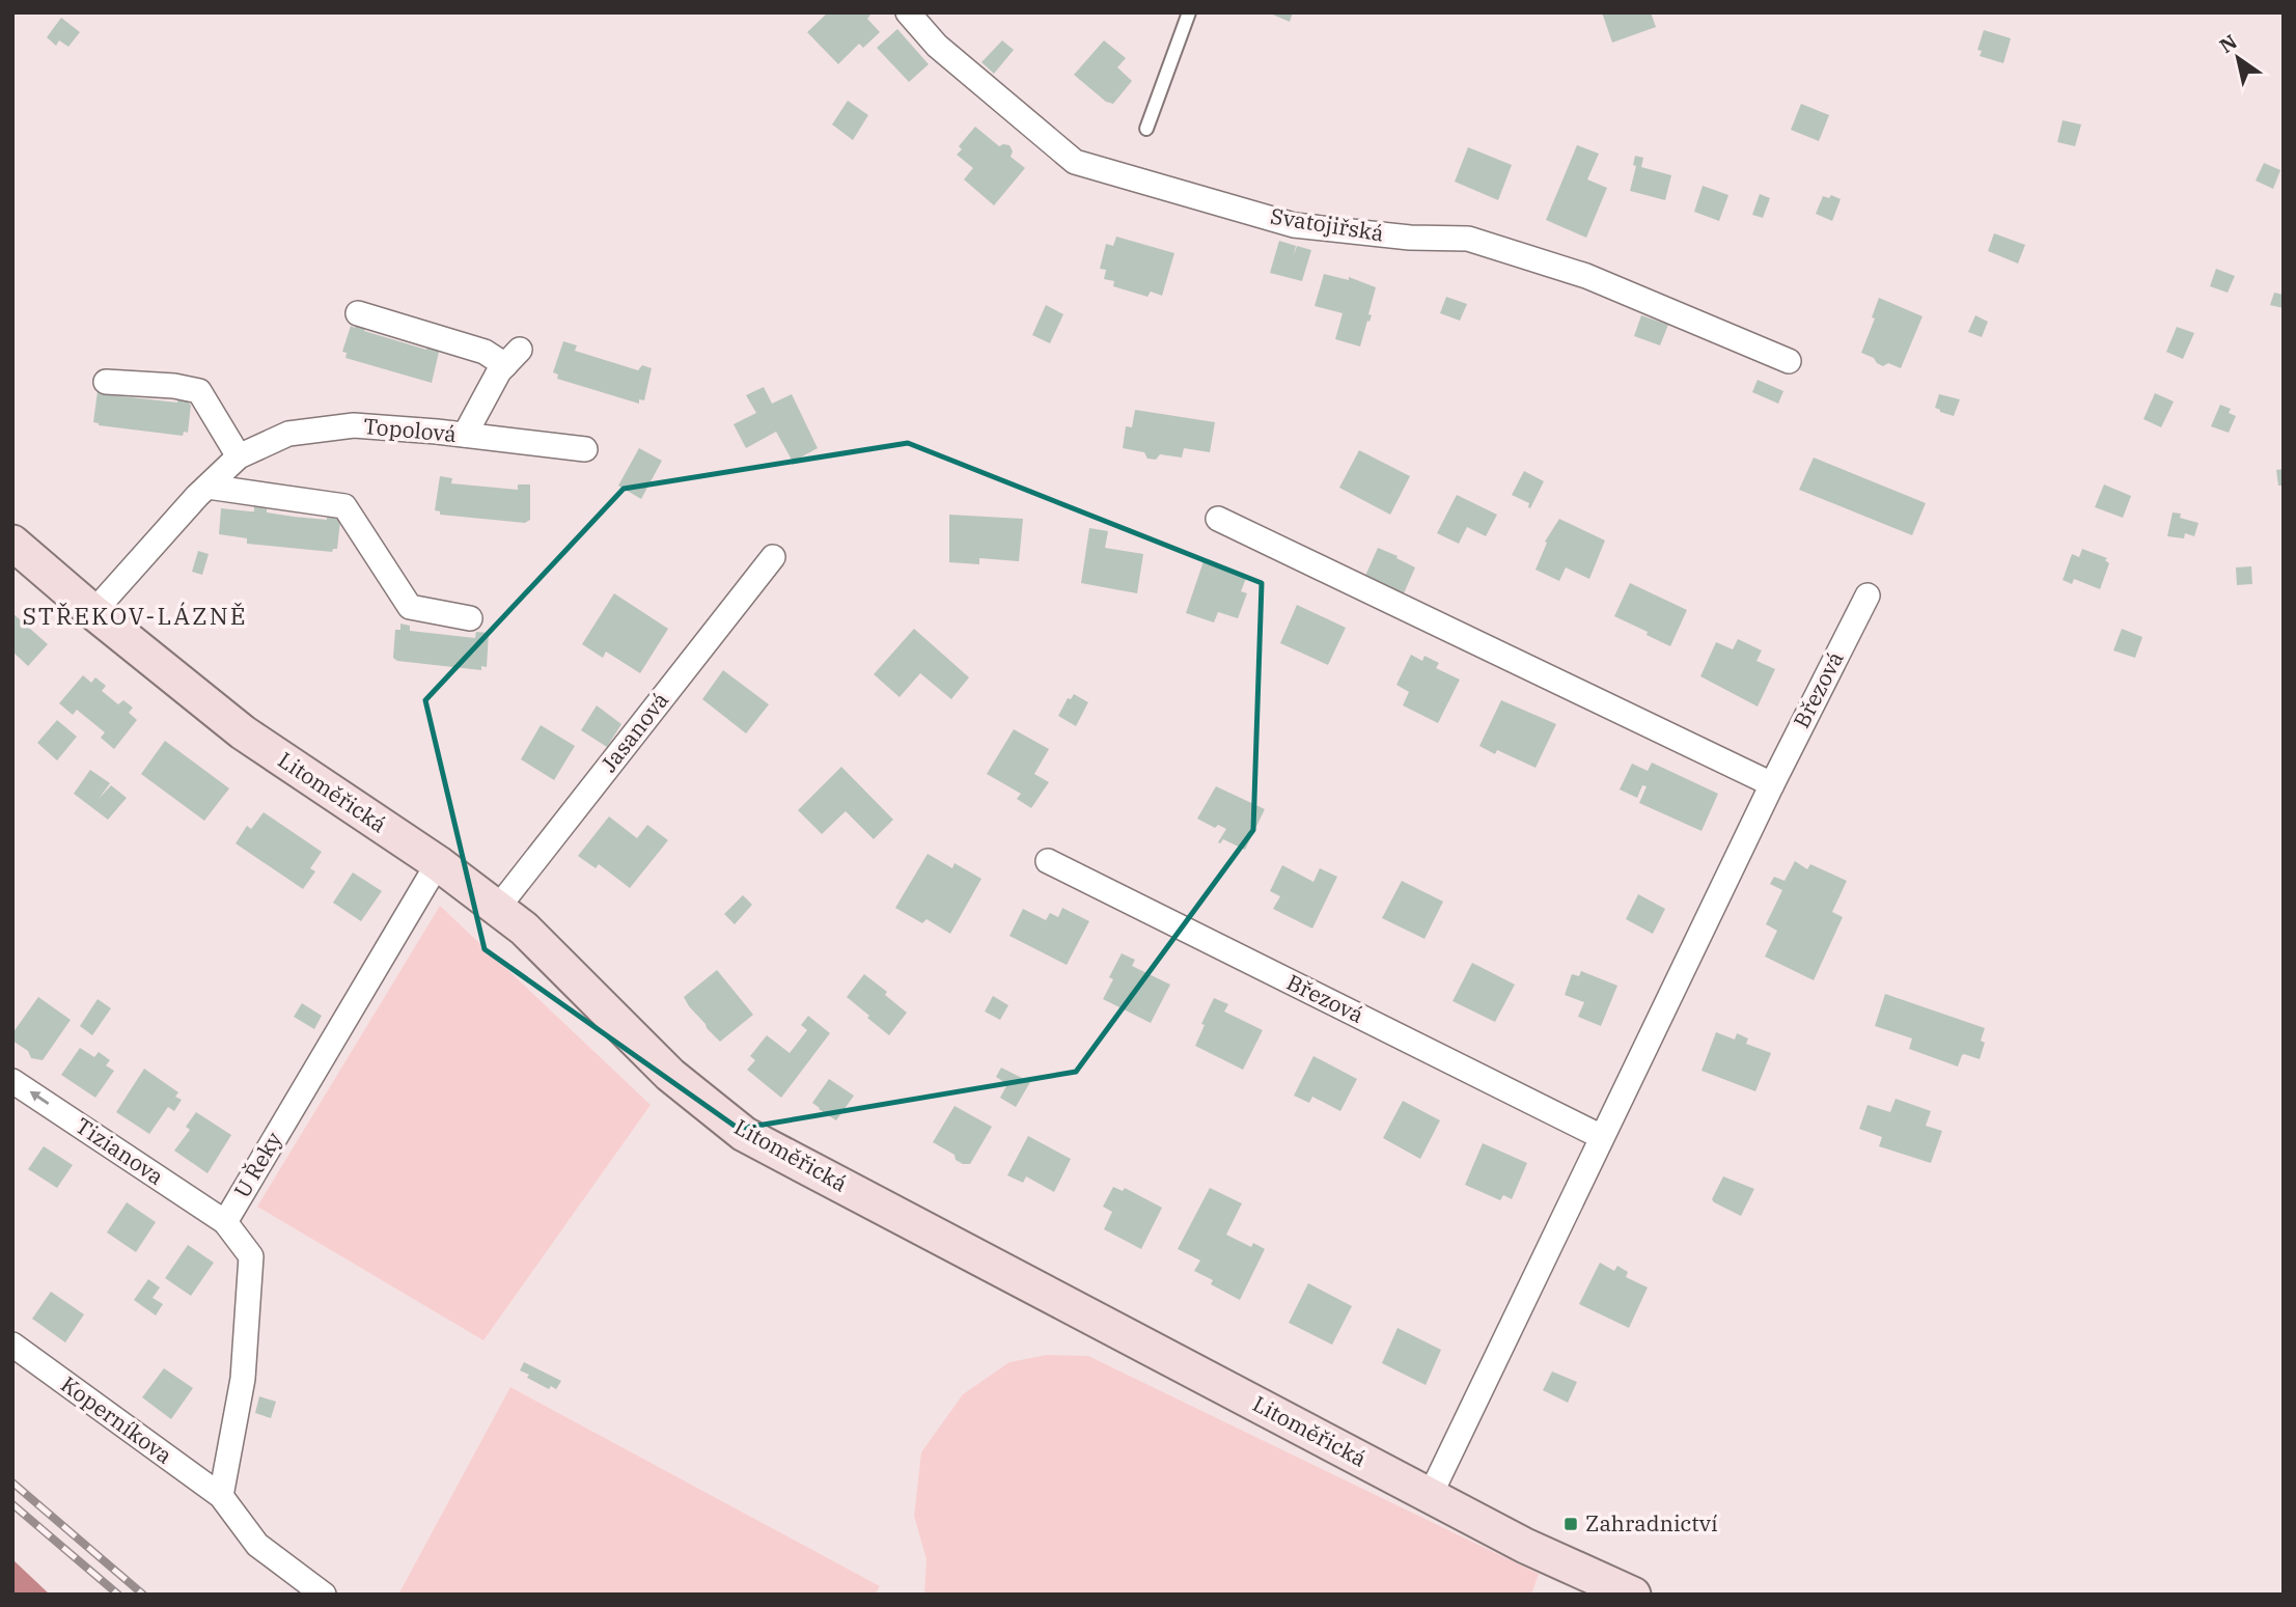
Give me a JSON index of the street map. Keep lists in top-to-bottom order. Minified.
{"streets":{"main road":["Litoměřická"],"street":["Svatojiřská","Topolová","Březová","Jasanová","Tizianova","U Řeky","Koperníkova"]},"crossings":[["Topolová","Litoměřická"],["Březová","Litoměřická"],["Jasanová","Litoměřická"],["Litoměřická","U Řeky"],["Tizianova","U Řeky"],["U Řeky","Koperníkova"]],"one_way":["Tizianova"],"districts":["STŘEKOV-LÁZNĚ"],"places":{"transit":["Zahradnictví"]},"north":"top left"}
